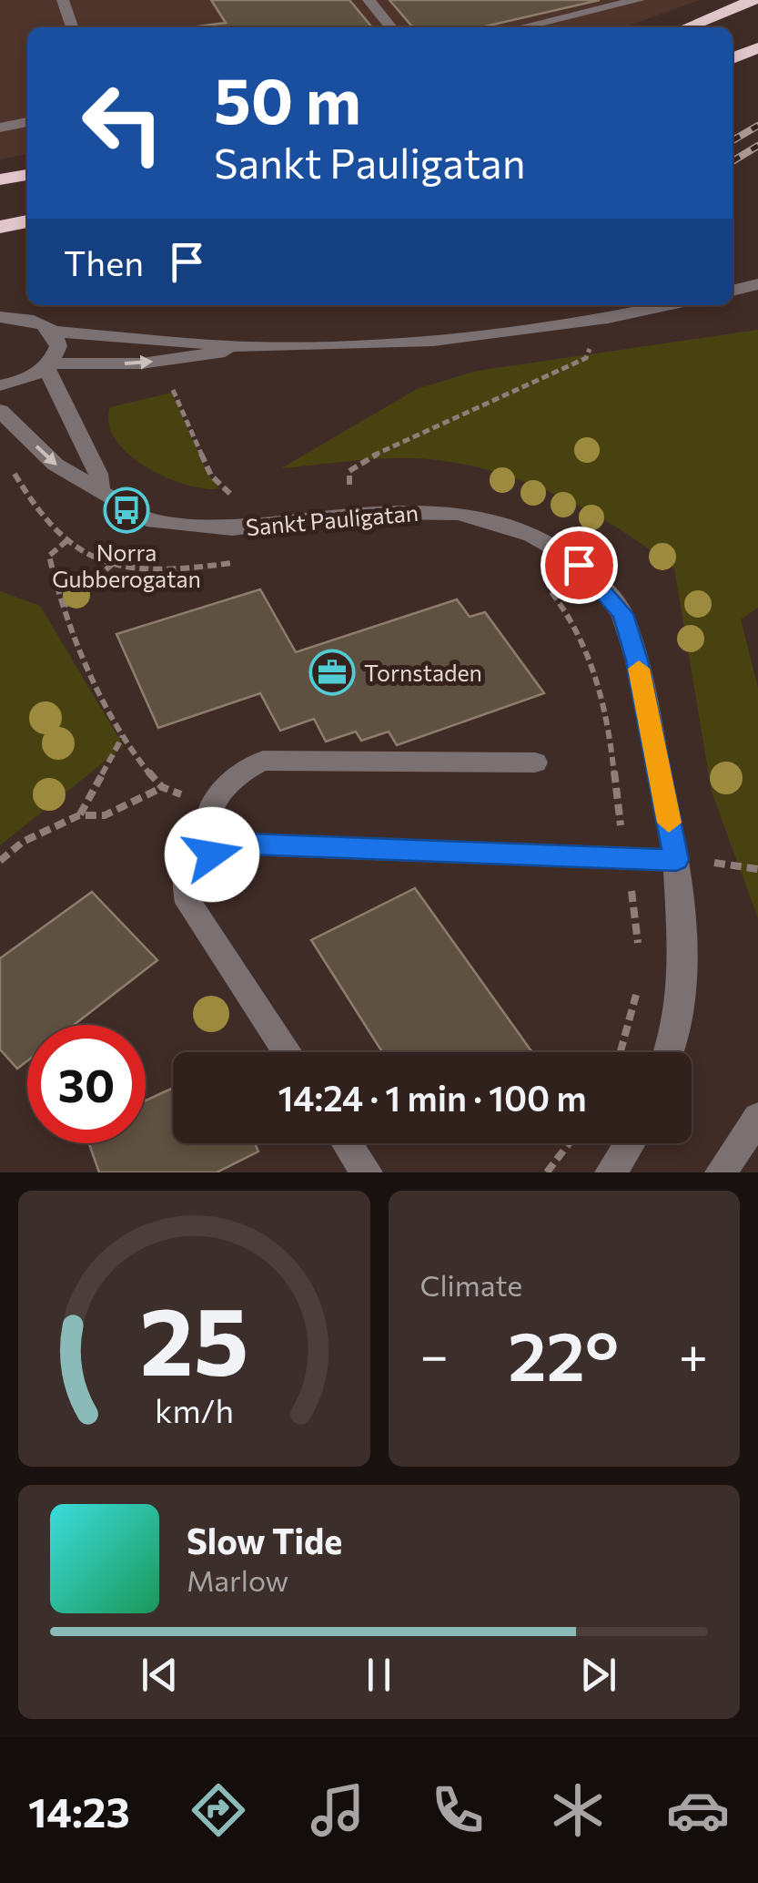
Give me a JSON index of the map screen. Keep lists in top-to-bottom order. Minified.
{"streets":{"street":["Sankt Pauligatan"]},"places":{"bus stop":["Norra Gubberogatan"],"office":["Tornstaden"]},"page":{"turn":["50 m","Sankt Pauligatan"],"then":"Then","limit":"30","trip":"14:24 · 1 min · 100 m","tile":"Climate","heat":["−","22°","+"],"song":["Slow Tide","Marlow"],"tabs":"14:23","gauge":["25","km/h"]}}
